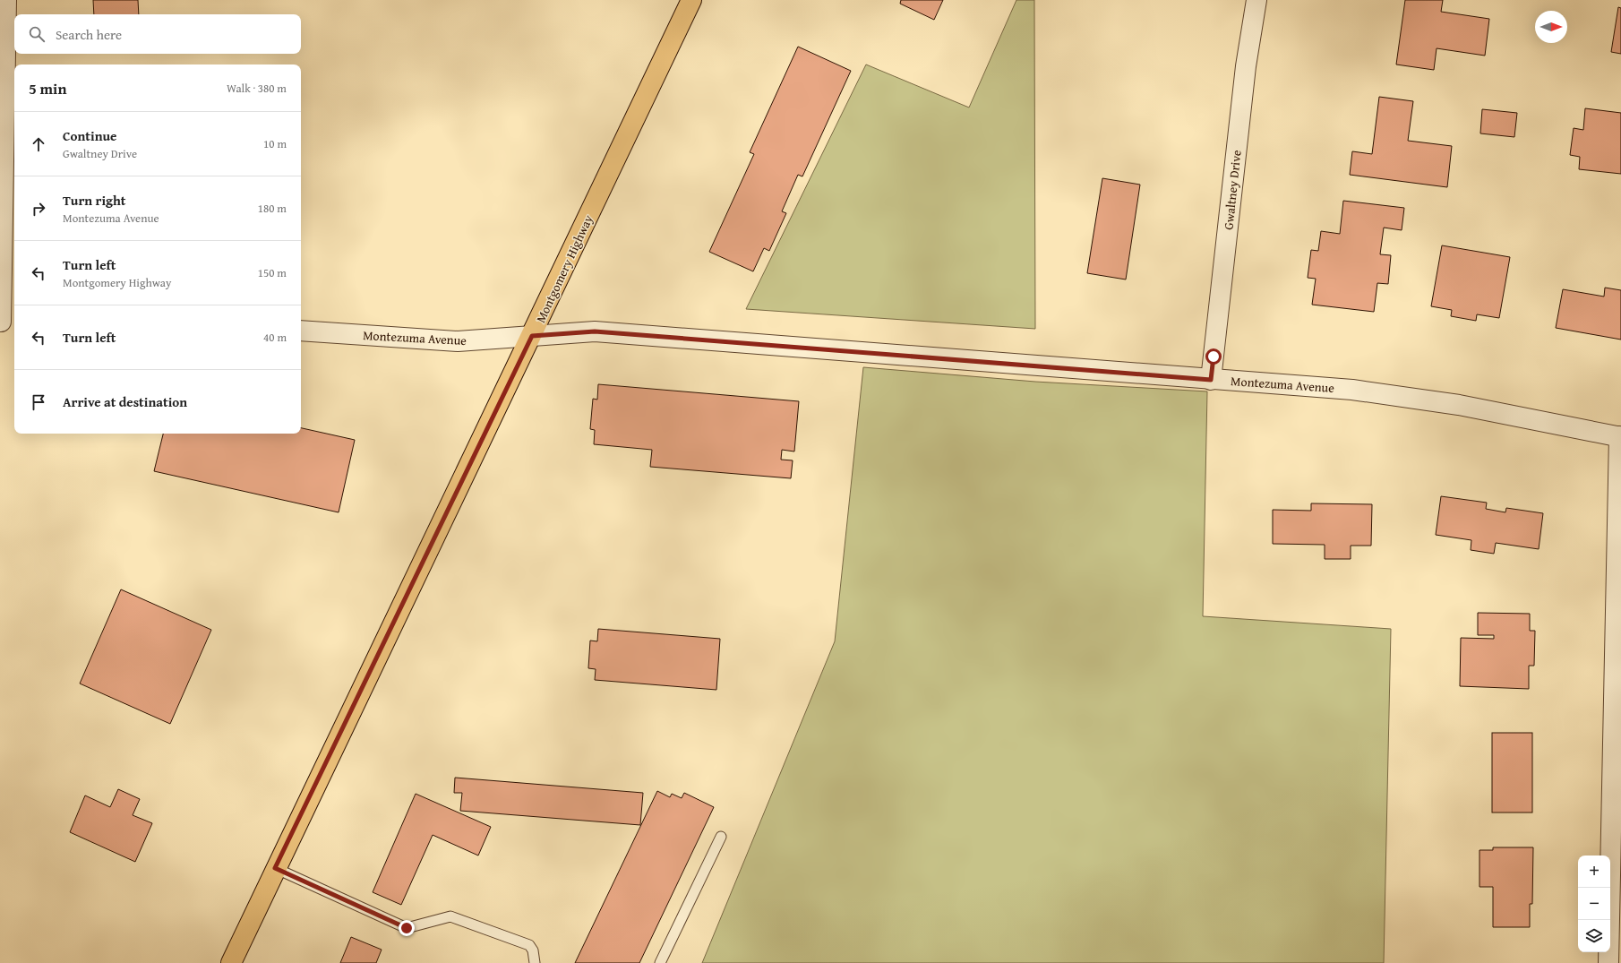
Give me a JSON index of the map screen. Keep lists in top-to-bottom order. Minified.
{"streets":{"main road":["Montgomery Highway"],"street":["Gwaltney Drive","Montezuma Avenue"]},"crossings":[["Gwaltney Drive","Montezuma Avenue"],["Montgomery Highway","Montezuma Avenue"]],"north":"right","page":{"search":"Search here","heading":["5 min","Walk · 380 m"],"list":[["Continue","Gwaltney Drive","10 m"],["Turn right","Montezuma Avenue","180 m"],["Turn left","Montgomery Highway","150 m"],["Turn left","40 m"],"Arrive at destination"],"map_buttons":["+","−"]}}
